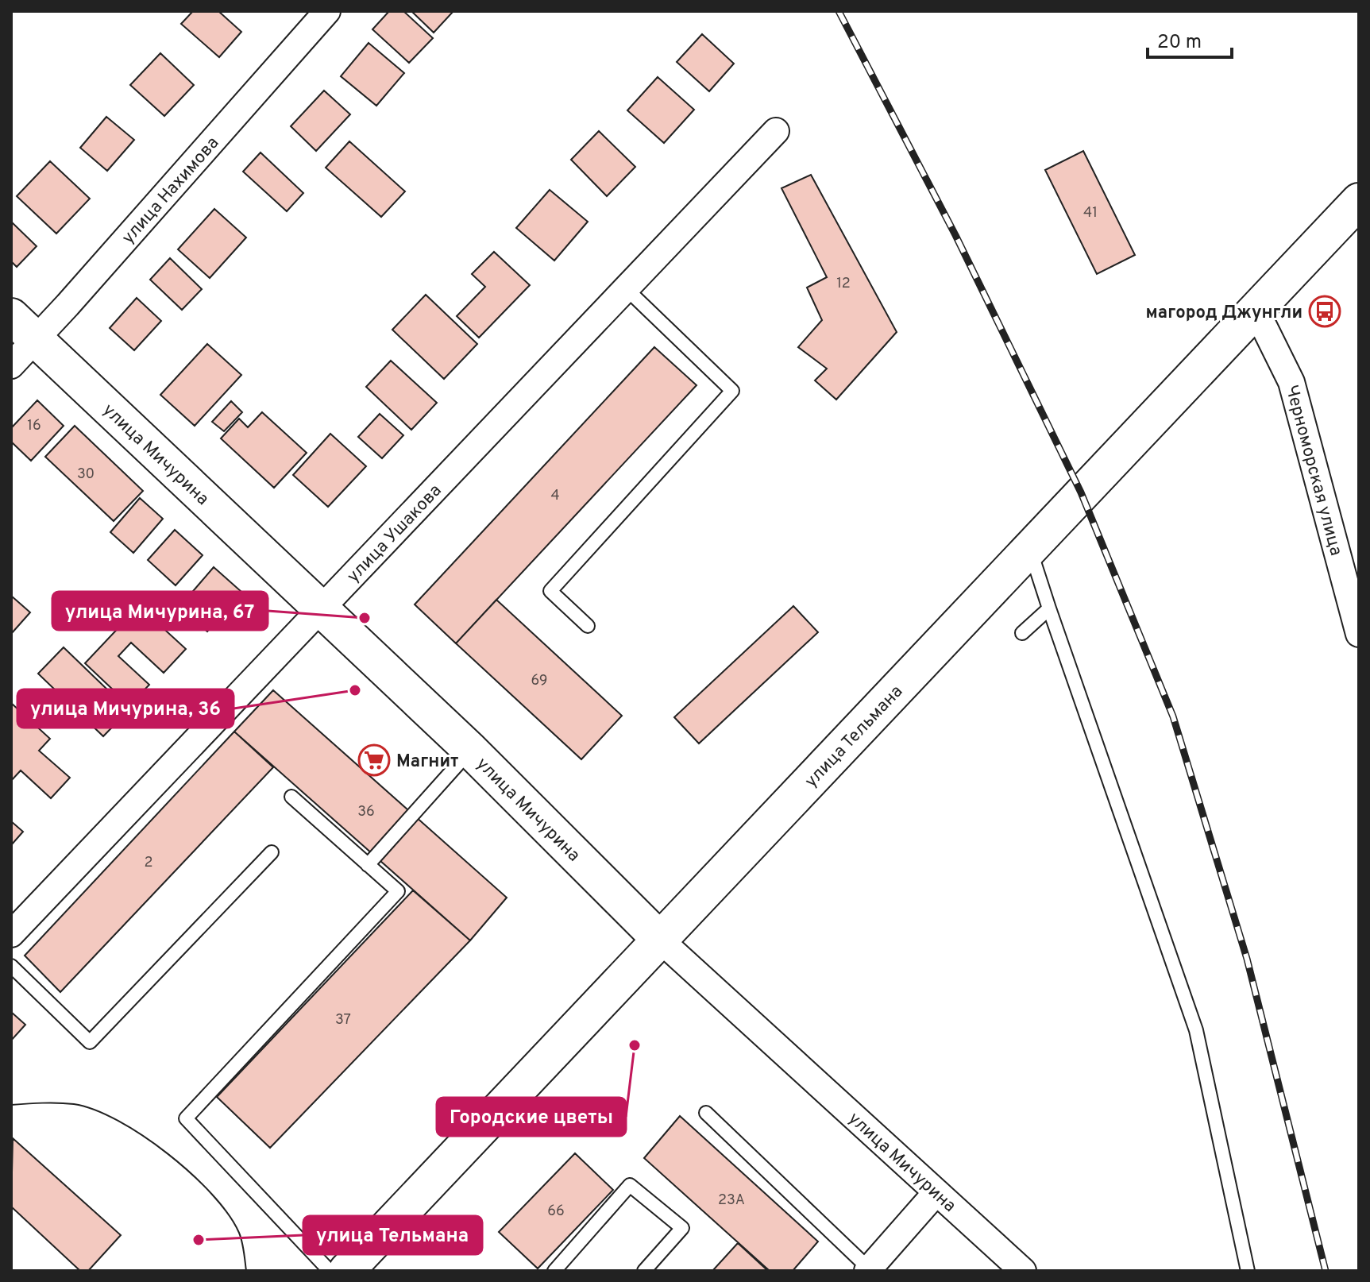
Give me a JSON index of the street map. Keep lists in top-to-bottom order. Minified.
{"streets":{"street":["улица Нахимова","улица Мичурина","Черноморская улица","улица Ушакова","улица Тельмана"]},"crossings":[["улица Нахимова","улица Мичурина"],["улица Мичурина","улица Ушакова"],["улица Мичурина","улица Тельмана"],["Черноморская улица","улица Тельмана"]],"places":{"bus stop":["магород Джунгли"],"other":["улица Мичурина, 67","улица Мичурина, 36","Городские цветы","улица Тельмана"],"supermarket":["Магнит"]},"house_numbers":["41","12","16","30","4","69","36","2","37","23А","66"],"scale_bar":"20 m"}
